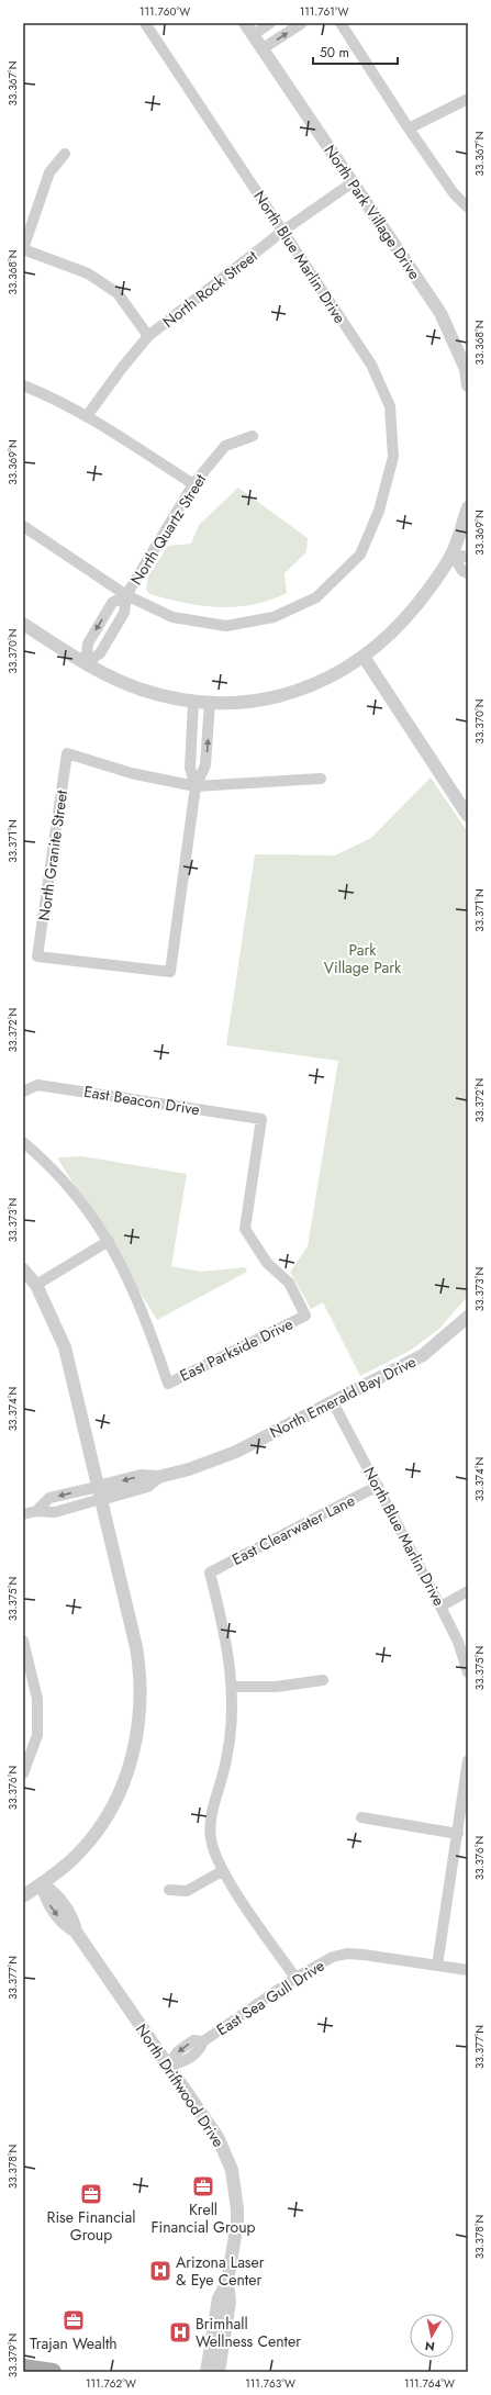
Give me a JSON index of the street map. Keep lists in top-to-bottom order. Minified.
{"streets":{"street":["North Park Village Drive","North Blue Marlin Drive","North Rock Street","North Quartz Street","North Granite Street","East Beacon Drive","East Parkside Drive","North Emerald Bay Drive","East Clearwater Lane","East Sea Gull Drive","North Driftwood Drive"]},"crossings":[["North Park Village Drive","North Rock Street"],["North Blue Marlin Drive","North Rock Street"],["North Blue Marlin Drive","North Quartz Street"],["North Blue Marlin Drive","North Emerald Bay Drive"],["North Blue Marlin Drive","East Clearwater Lane"],["East Beacon Drive","East Parkside Drive"],["East Sea Gull Drive","North Driftwood Drive"]],"parks":["Park Village Park"],"places":{"office":["Krell Financial Group","Rise Financial Group","Trajan Wealth"],"hospital":["Arizona Laser & Eye Center","Brimhall Wellness Center"]},"scale_bar":"50 m","north":"bottom","coordinates":["111.760°W","111.761°W","33.367°N","33.368°N","33.369°N","33.370°N","33.371°N","33.372°N","33.373°N","33.374°N","33.375°N","33.376°N","33.377°N","33.378°N","33.379°N","111.762°W","111.763°W","111.764°W"]}
